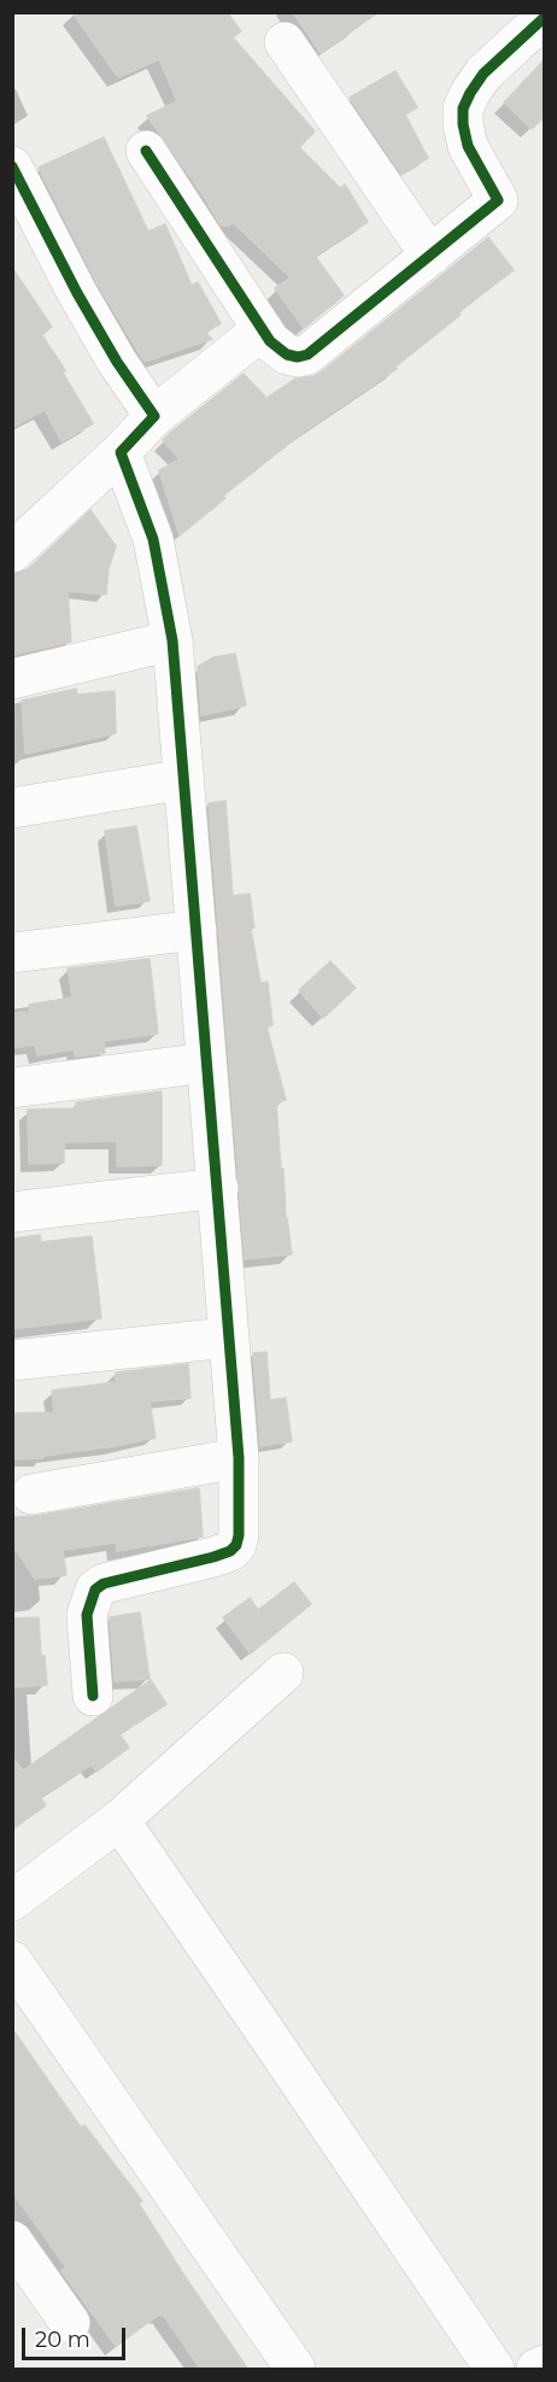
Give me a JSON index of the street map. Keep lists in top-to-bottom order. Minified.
{"scale_bar":"20 m"}
